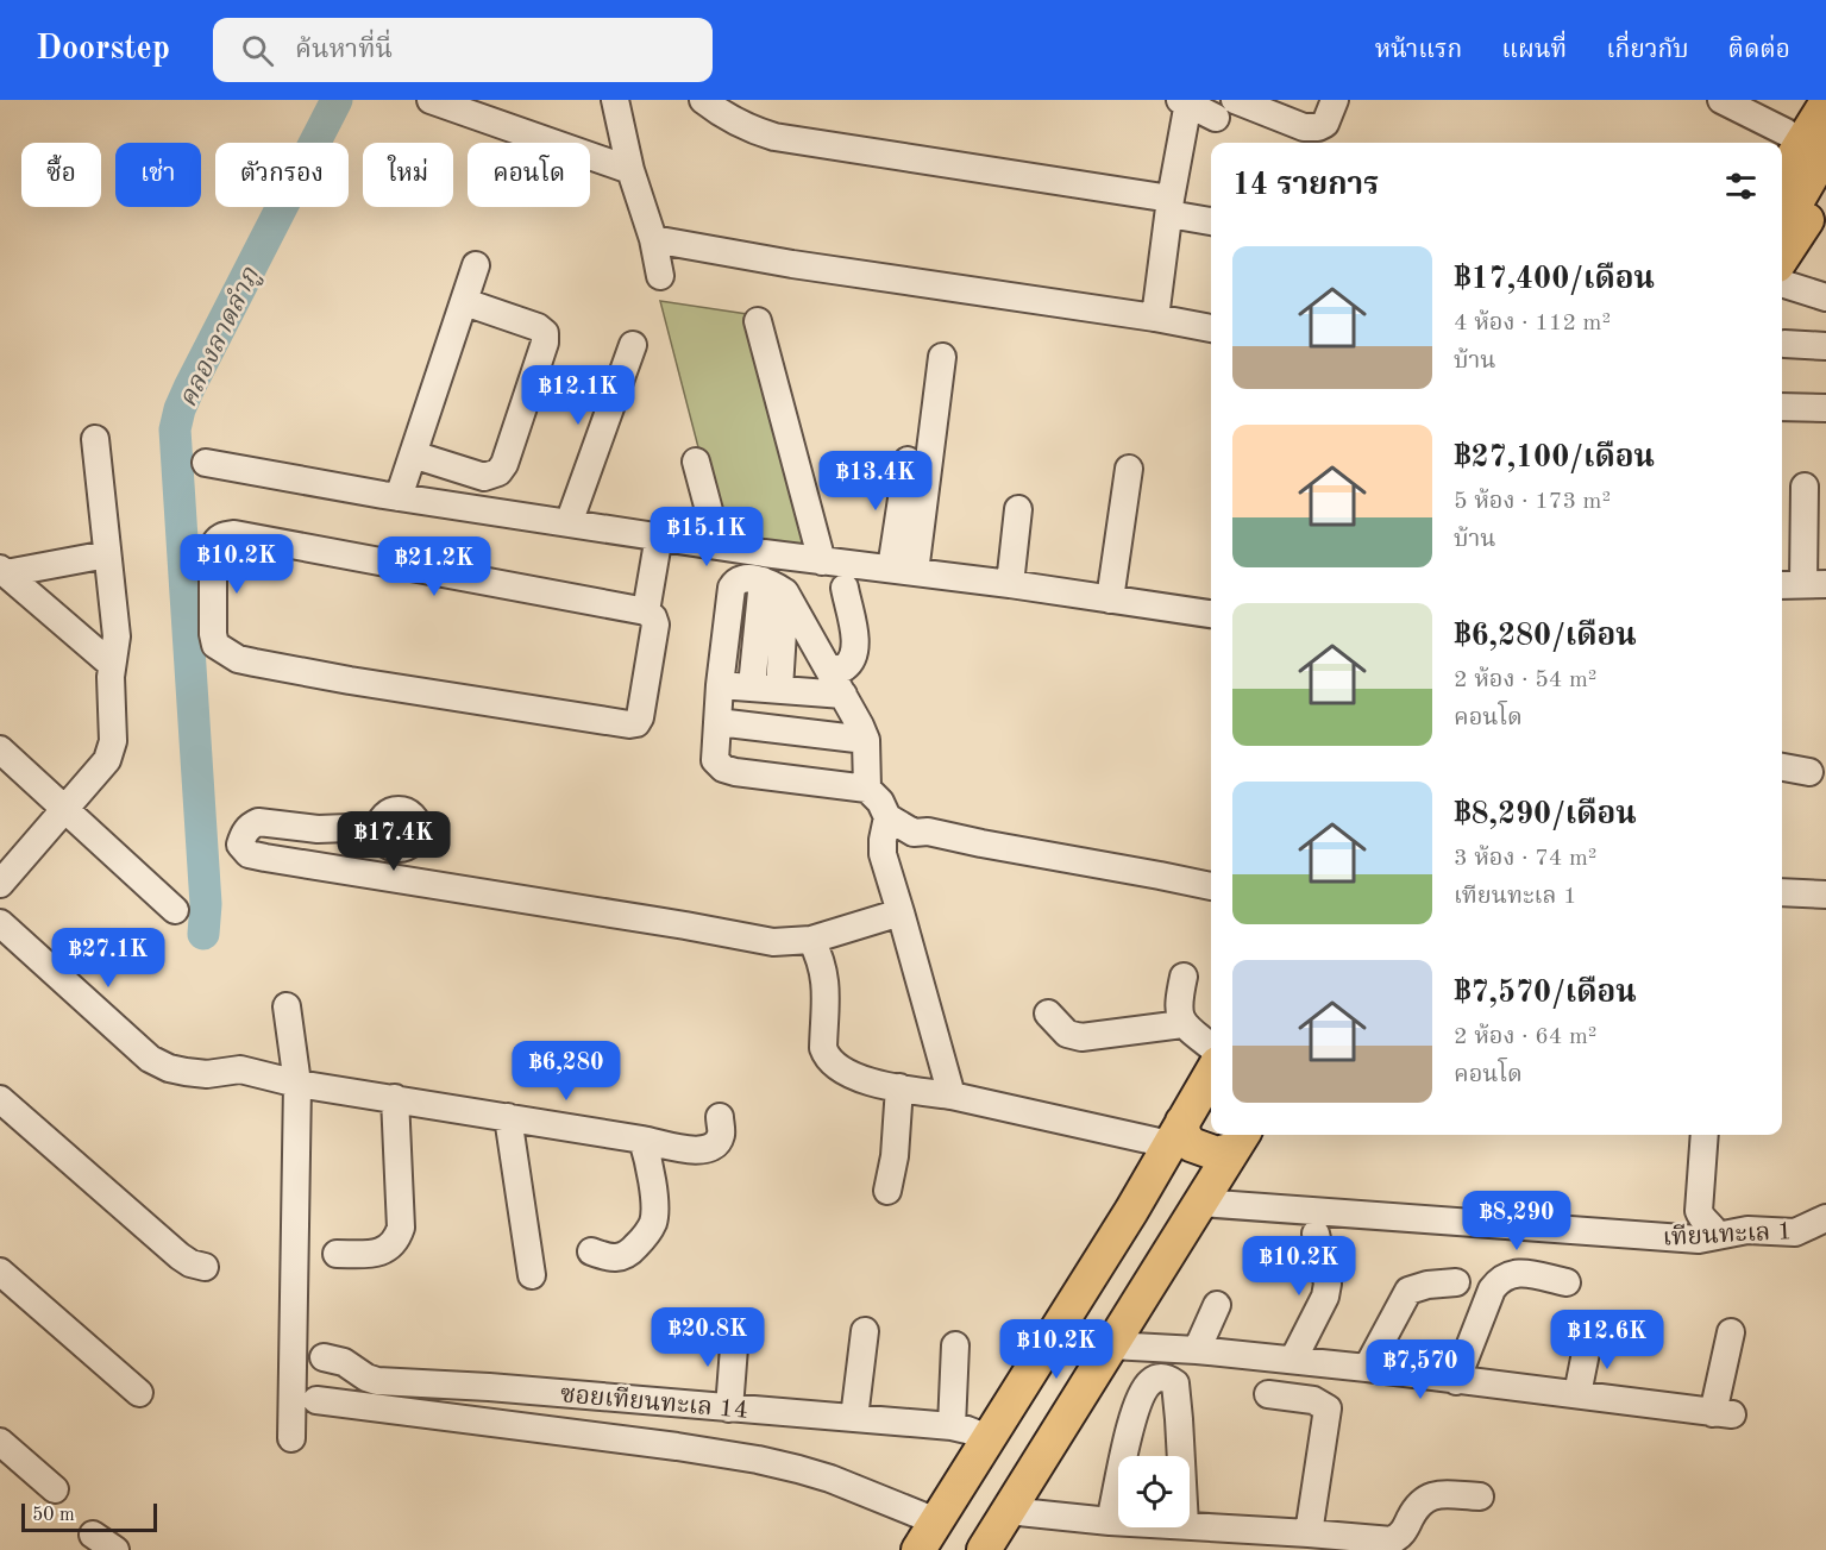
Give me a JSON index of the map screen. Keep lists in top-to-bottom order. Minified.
{"streets":{"street":["เทียนทะเล 1","ซอยเทียนทะเล 14"]},"water":["คลองลาดลำภู"],"scale_bar":"50 m","page":{"header":"Doorstep","search":"ค้นหาที่นี่","nav":["หน้าแรก","แผนที่","เกี่ยวกับ","ติดต่อ"],"chip":["ซื้อ","เช่า","ตัวกรอง","ใหม่","คอนโด"],"heading":"14 รายการ","list":[{"name":"฿17,400/เดือน","note":"4 ห้อง · 112 m² · บ้าน"},{"name":"฿27,100/เดือน","note":"5 ห้อง · 173 m² · บ้าน"},{"name":"฿6,280/เดือน","note":"2 ห้อง · 54 m² · คอนโด"},{"name":"฿8,290/เดือน","note":"3 ห้อง · 74 m² · เทียนทะเล 1"},{"name":"฿7,570/เดือน","note":"2 ห้อง · 64 m² · คอนโด"}],"price":["฿12.1K","฿13.4K","฿15.1K","฿10.2K","฿21.2K","฿17.4K","฿27.1K","฿6,280","฿8,290","฿10.2K","฿20.8K","฿12.6K","฿10.2K","฿7,570"],"scale":"50 m"}}
